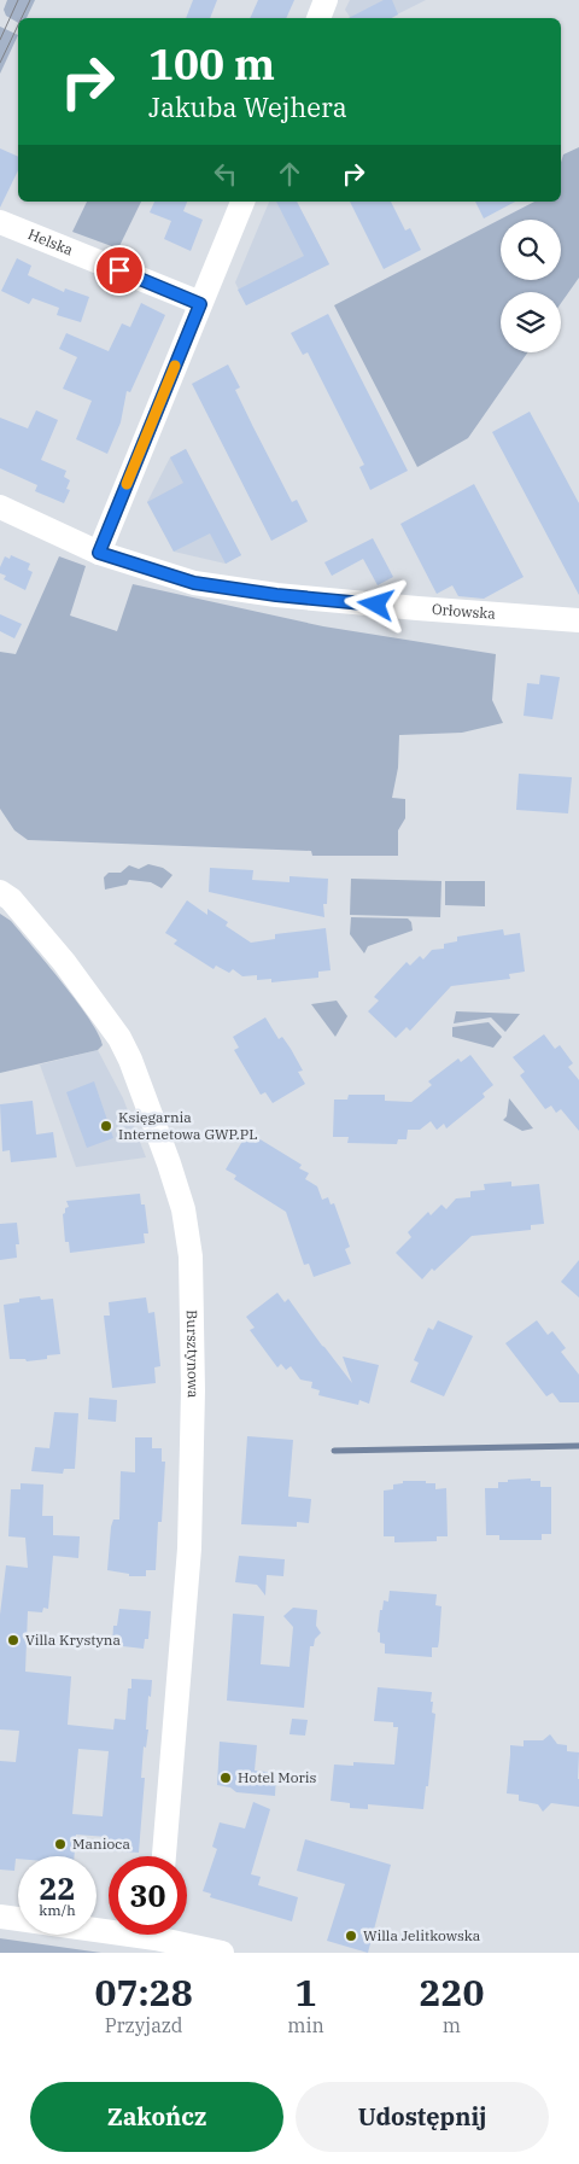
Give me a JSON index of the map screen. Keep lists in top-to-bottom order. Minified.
{"streets":{"street":["Helska","Orłowska","Bursztynowa"]},"places":["Księgarnia Internetowa GWP.PL","Villa Krystyna","Hotel Moris","Manioca","Willa Jelitkowska"],"page":{"turn":["100 m","Jakuba Wejhera"],"speed":"22 km/h","limit":"30","eta":["07:28","Przyjazd","1","min","220","m"],"buttons":["Zakończ","Udostępnij"]}}
